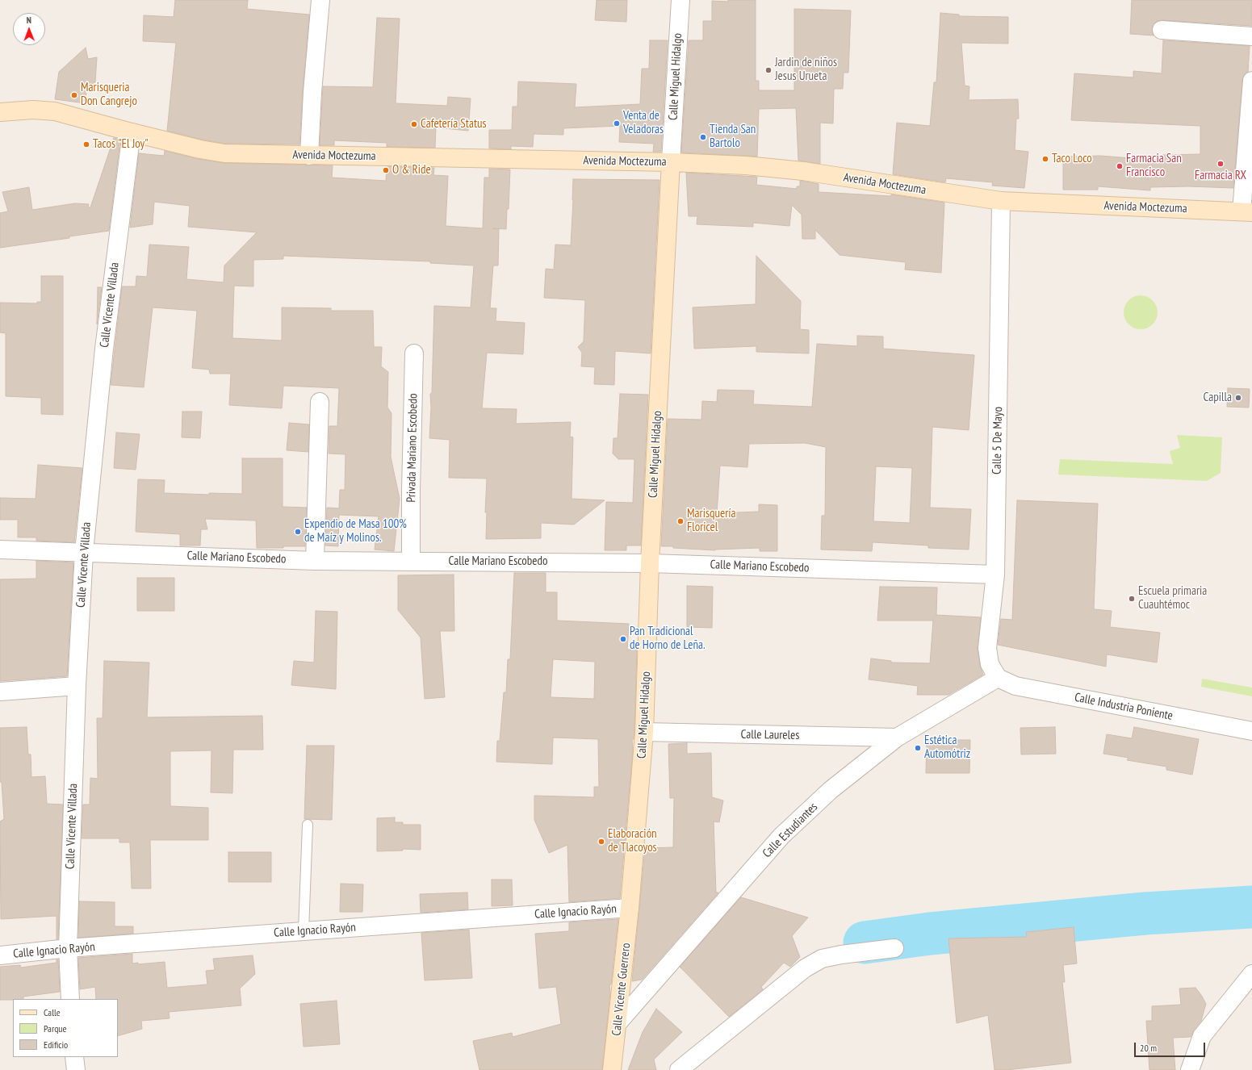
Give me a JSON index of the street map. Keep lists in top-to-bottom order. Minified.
{"streets":{"main road":["Calle Miguel Hidalgo","Avenida Moctezuma","Calle Vicente Guerrero"],"street":["Calle Vicente Villada","Calle 5 De Mayo","Privada Mariano Escobedo","Calle Mariano Escobedo","Calle Industria Poniente","Calle Laureles","Calle Estudiantes","Calle Ignacio Rayón"]},"crossings":[["Calle Miguel Hidalgo","Avenida Moctezuma"],["Calle Miguel Hidalgo","Calle Mariano Escobedo"],["Calle Miguel Hidalgo","Calle Laureles"],["Calle Miguel Hidalgo","Calle Ignacio Rayón"],["Calle Miguel Hidalgo","Calle Vicente Guerrero"],["Avenida Moctezuma","Calle Vicente Villada"],["Avenida Moctezuma","Calle 5 De Mayo"],["Calle Vicente Villada","Calle Mariano Escobedo"],["Calle Vicente Villada","Calle Ignacio Rayón"],["Calle 5 De Mayo","Calle Mariano Escobedo"],["Calle 5 De Mayo","Calle Industria Poniente"],["Calle 5 De Mayo","Calle Estudiantes"],["Privada Mariano Escobedo","Calle Mariano Escobedo"],["Calle Industria Poniente","Calle Estudiantes"],["Calle Laureles","Calle Estudiantes"],["Calle Estudiantes","Calle Vicente Guerrero"],["Calle Ignacio Rayón","Calle Vicente Guerrero"]],"places":["Jardin de niños Jesus Urueta","Marisqueria Don Cangrejo","Venta de Veladoras","Cafetería Status","Tienda San Bartolo","Tacos \"El Joy\"","Taco Loco","Farmacia RX","Farmacia San Francisco","O & Ride","Capilla","Marisquería Floricel","Expendio de Masa 100% de Maíz y Molinos.","Escuela primaria Cuauhtémoc","Pan Tradicional de Horno de Leña.","Estética Automótriz","Elaboración de Tlacoyos"],"legend":["Calle","Parque","Edificio"],"scale_bar":"20 m","north":"top"}
